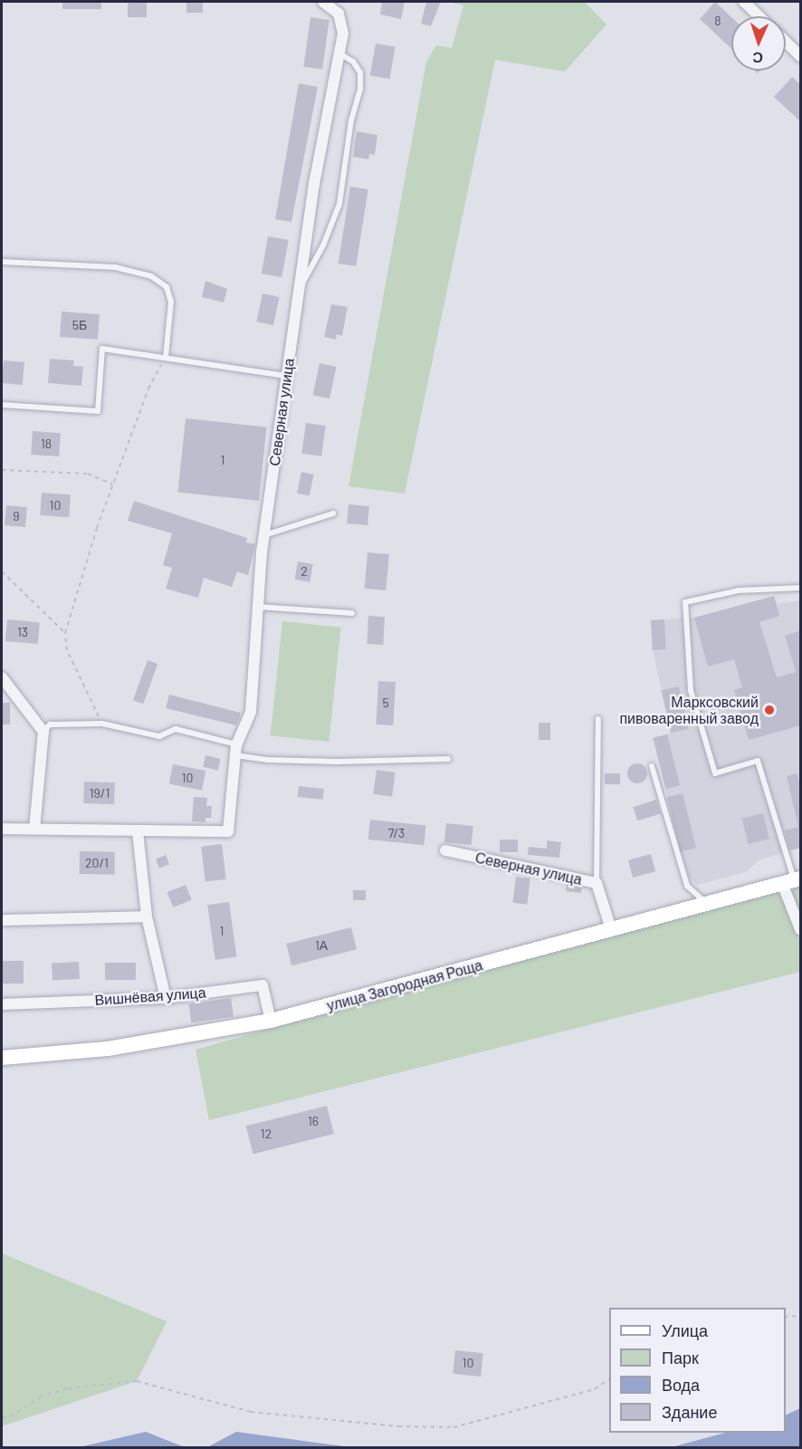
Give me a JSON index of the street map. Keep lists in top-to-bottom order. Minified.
{"streets":{"street":["Северная улица","улица Загородная Роща","Вишнёвая улица"]},"crossings":[["Северная улица","улица Загородная Роща"],["улица Загородная Роща","Вишнёвая улица"]],"places":["Марксовский пивоваренный завод"],"house_numbers":["8","5Б","18","1","10","9","2","13","5","10","19/1","7/3","20/1","1","1А","16","12","10"],"legend":["Улица","Парк","Вода","Здание"],"north":"bottom"}
